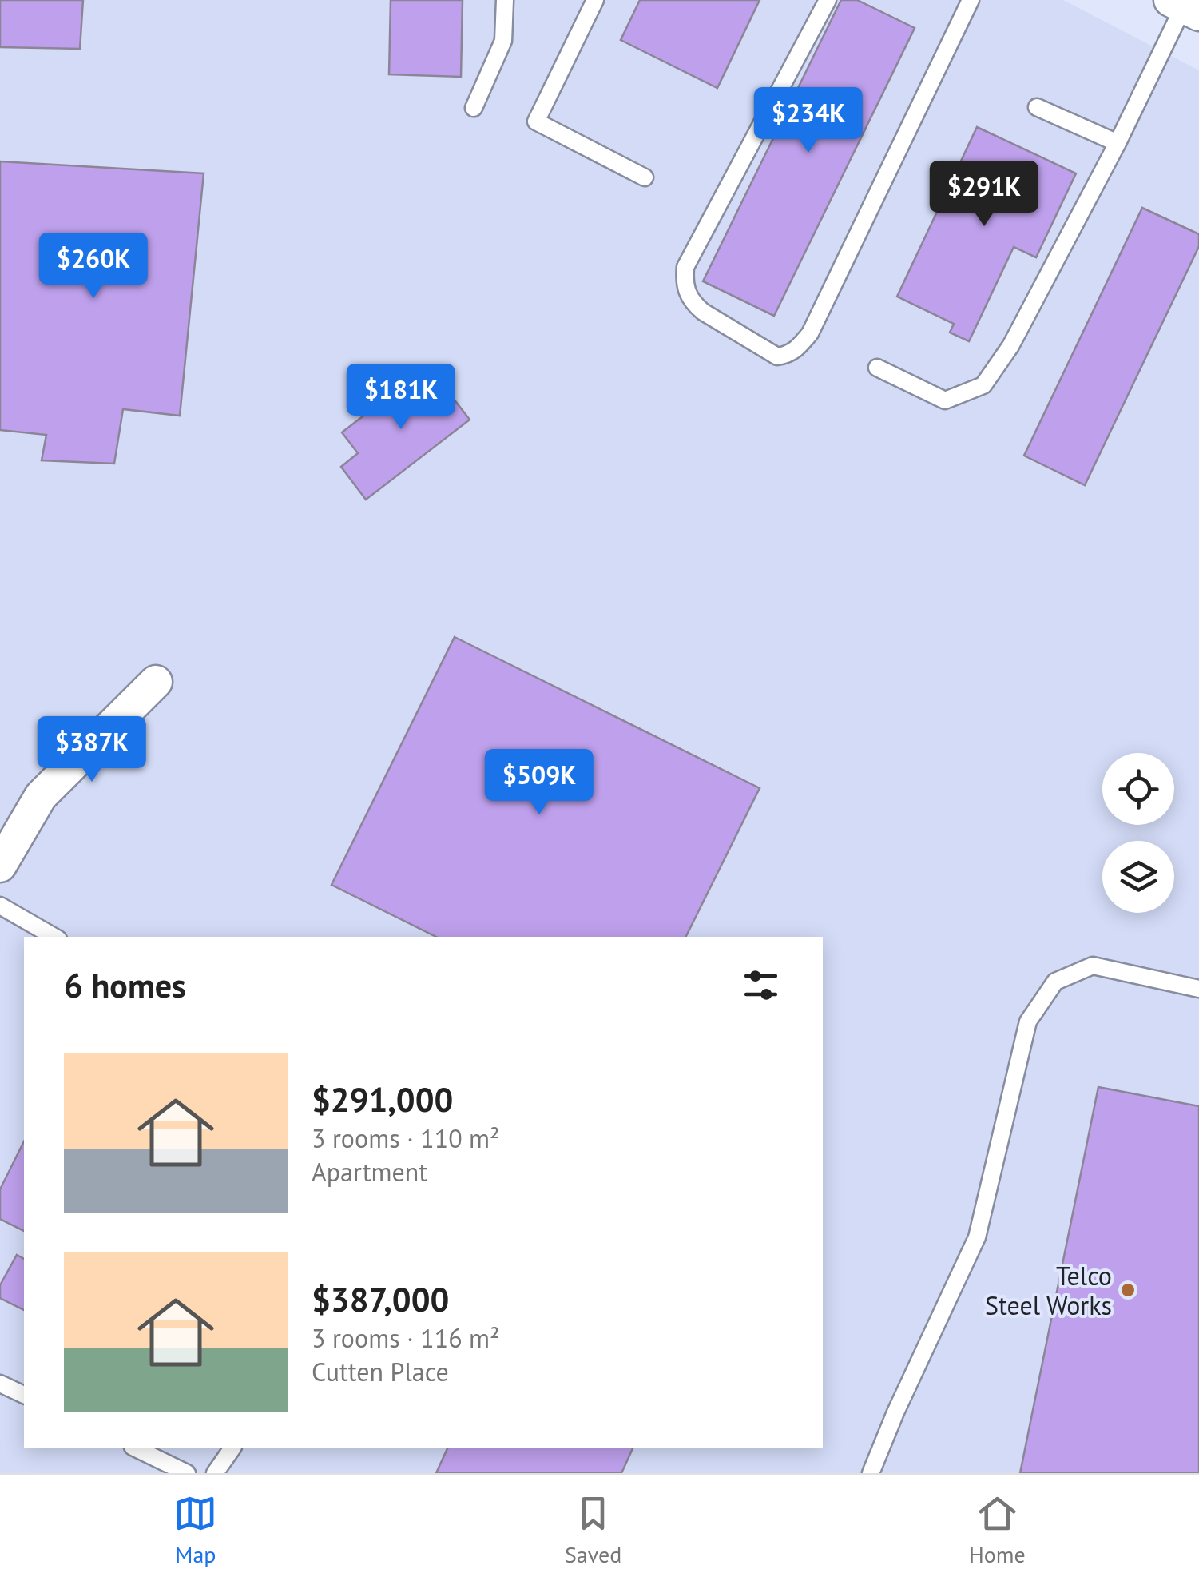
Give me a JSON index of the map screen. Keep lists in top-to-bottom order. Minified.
{"places":["Telco Steel Works"],"page":{"price":["$234K","$291K","$260K","$181K","$387K","$509K"],"heading":"6 homes","list":[{"name":"$291,000","note":"3 rooms · 110 m² · Apartment"},{"name":"$387,000","note":"3 rooms · 116 m² · Cutten Place"}],"tabs":["Map","Saved","Home"]}}
